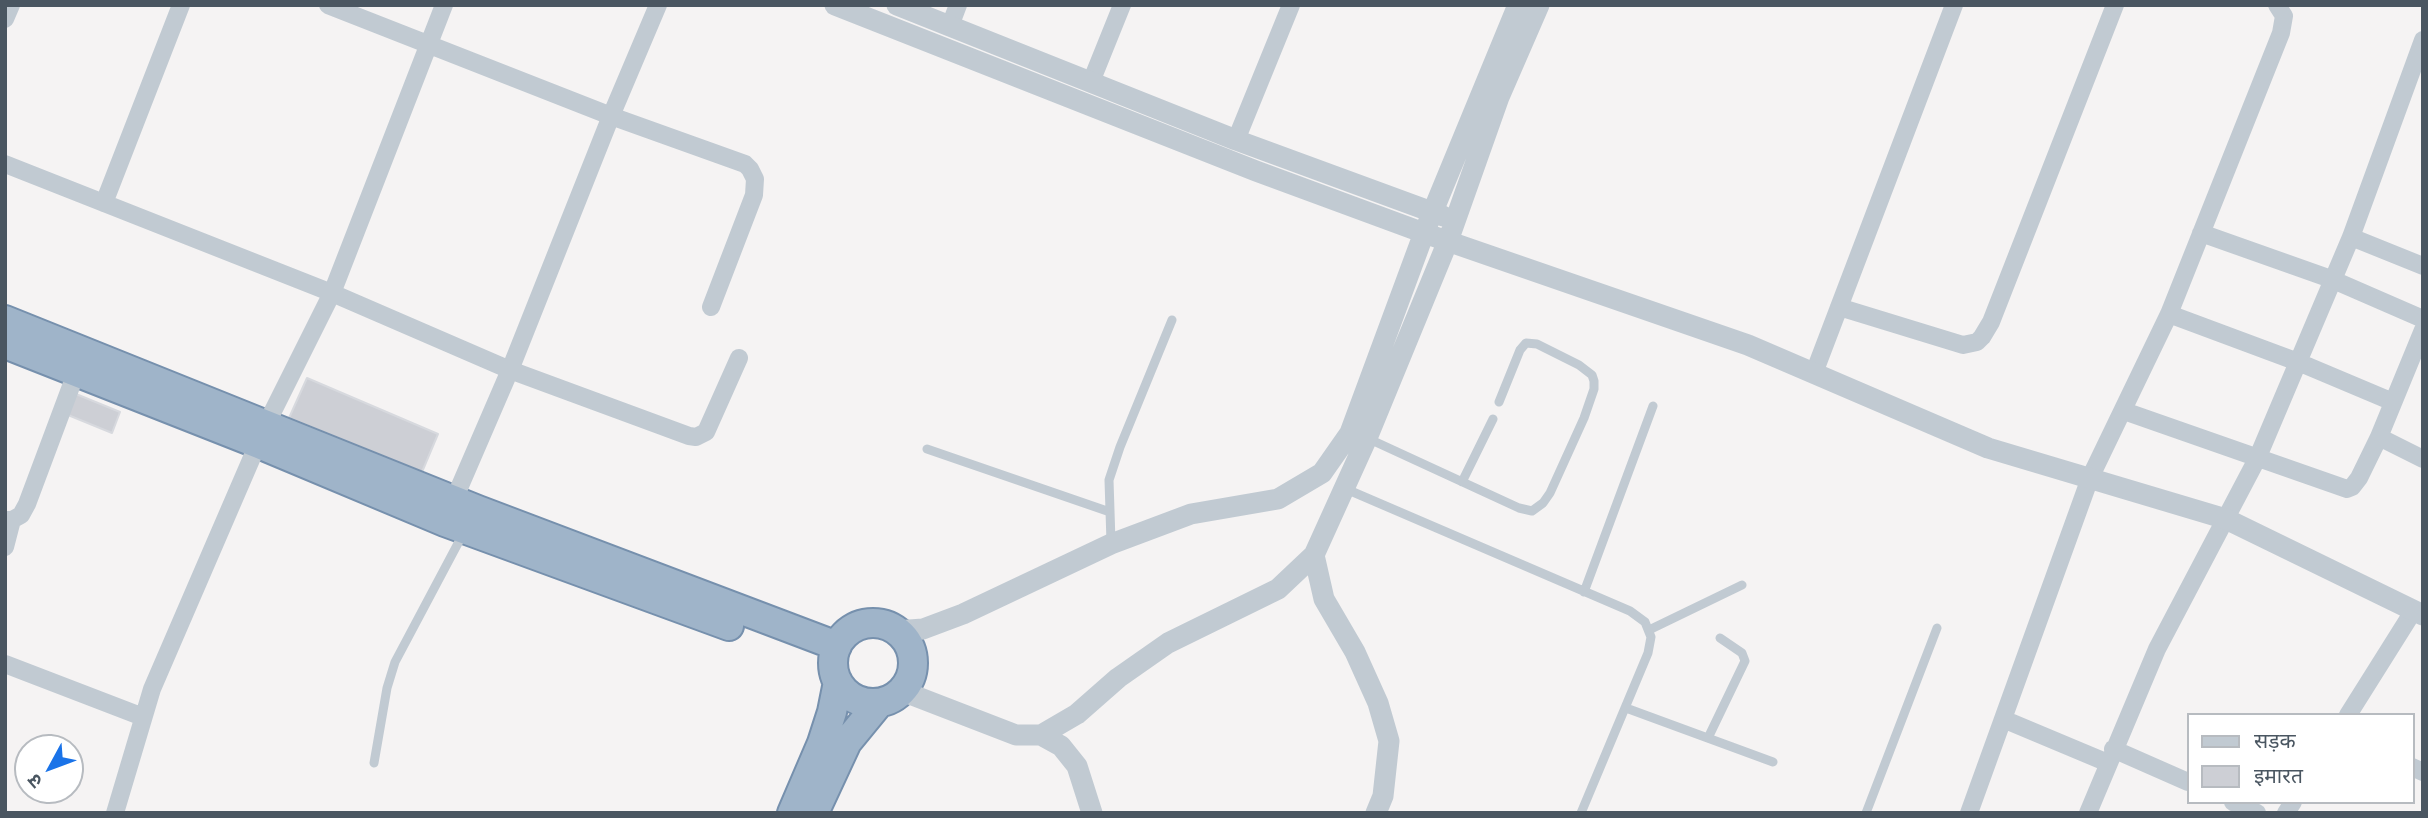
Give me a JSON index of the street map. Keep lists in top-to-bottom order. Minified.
{"legend":["सड़क","इमारत"],"north":"bottom left"}
